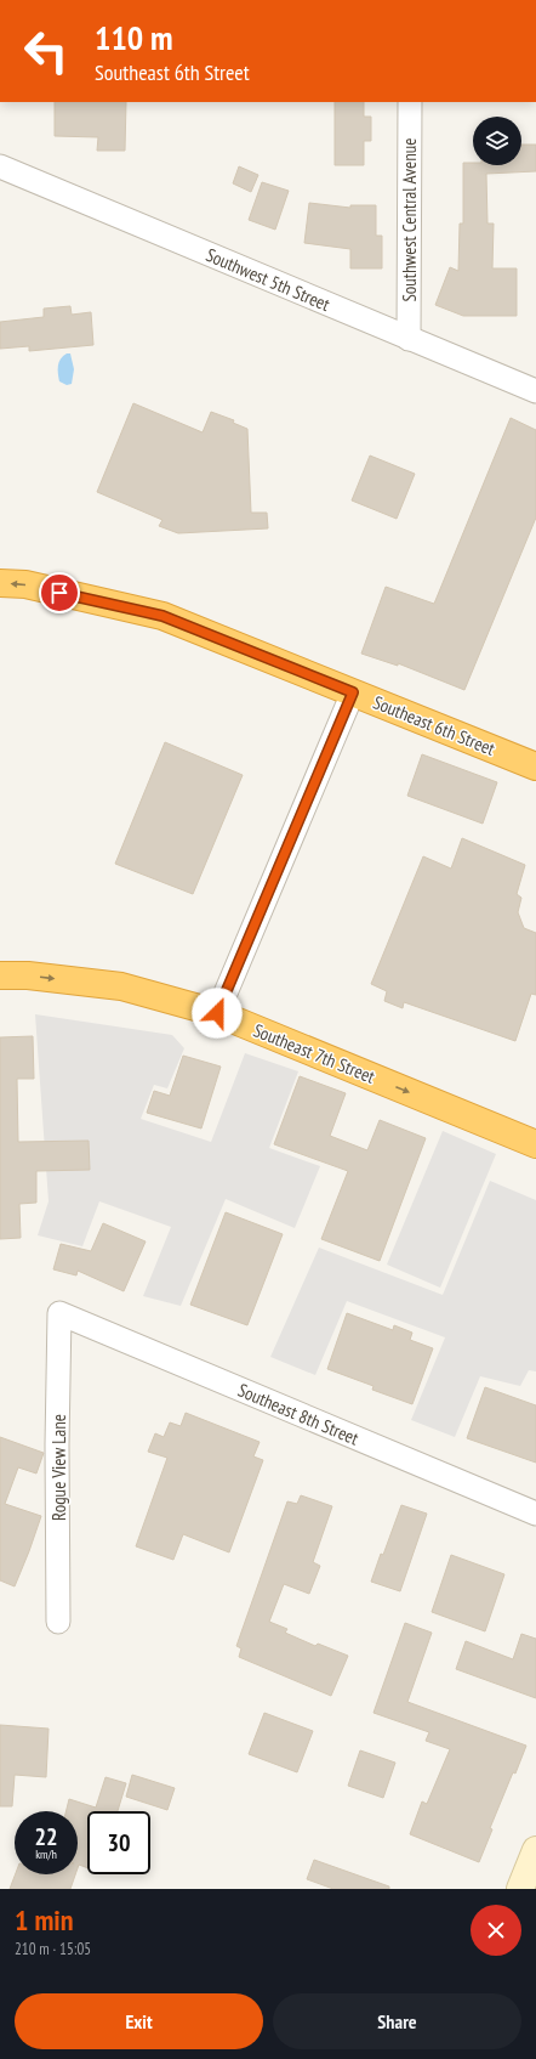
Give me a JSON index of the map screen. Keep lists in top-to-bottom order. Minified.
{"streets":{"highway":["Southeast 6th Street","Southeast 7th Street"],"street":["Southwest Central Avenue","Southwest 5th Street","Southeast 8th Street","Rogue View Lane"]},"crossings":[["Southwest Central Avenue","Southwest 5th Street"],["Southeast 8th Street","Rogue View Lane"]],"one_way":["Southeast 6th Street","Southeast 7th Street"],"page":{"turn":["110 m","Southeast 6th Street"],"speed":"22 km/h","limit":"30","heading":["1 min","210 m · 15:05"],"buttons":["Exit","Share"]}}
